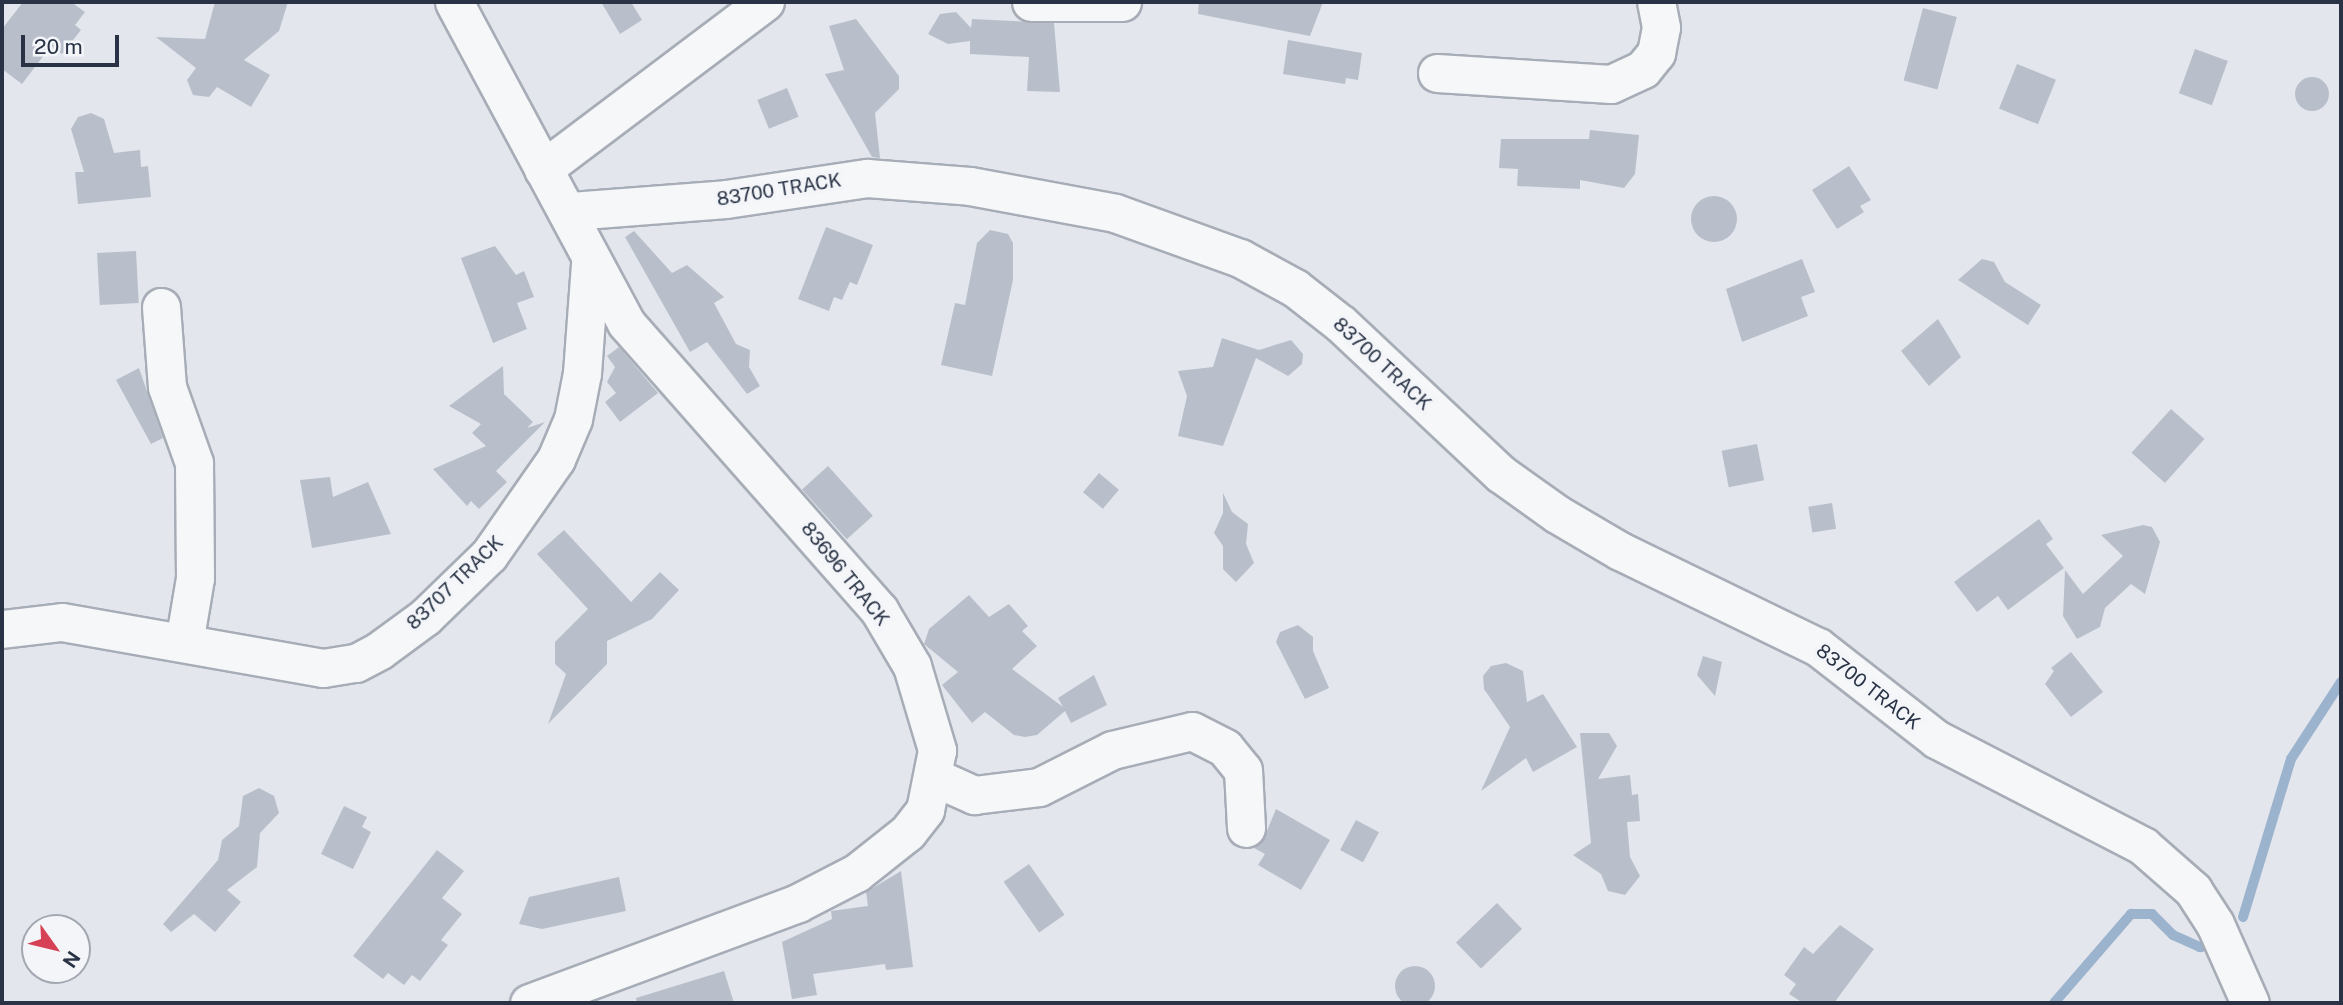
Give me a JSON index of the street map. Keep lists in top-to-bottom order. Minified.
{"streets":{"street":["83700 TRACK","83696 TRACK","83707 TRACK"]},"crossings":[["83700 TRACK","83696 TRACK"],["83696 TRACK","83707 TRACK"]],"scale_bar":"20 m","north":"bottom right"}
